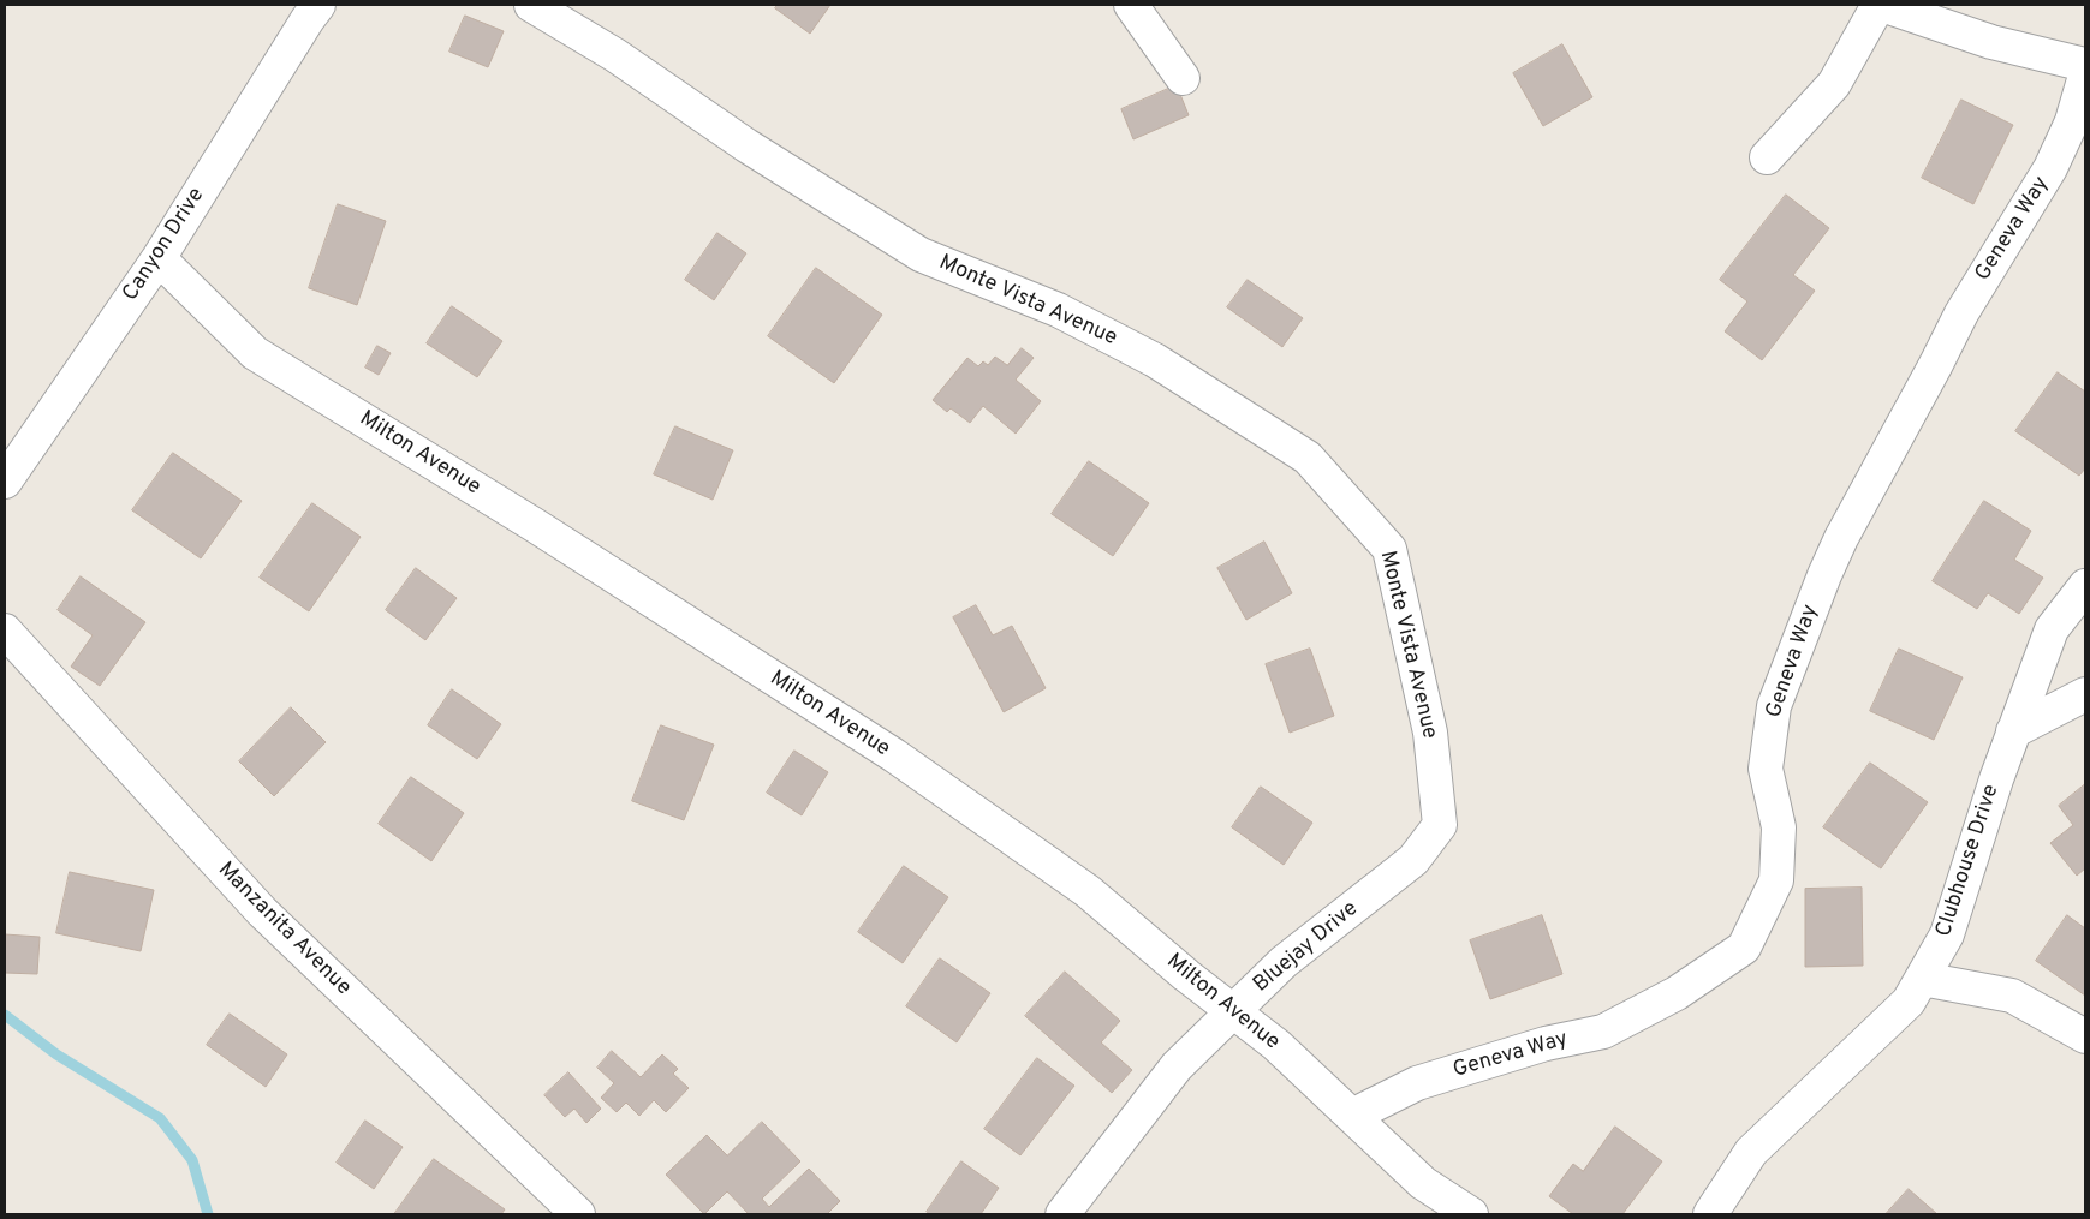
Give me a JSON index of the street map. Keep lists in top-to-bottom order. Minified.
{"streets":{"street":["Geneva Way","Canyon Drive","Monte Vista Avenue","Milton Avenue","Clubhouse Drive","Manzanita Avenue","Bluejay Drive"]},"crossings":[["Geneva Way","Milton Avenue"],["Canyon Drive","Milton Avenue"],["Monte Vista Avenue","Bluejay Drive"],["Milton Avenue","Bluejay Drive"]]}
